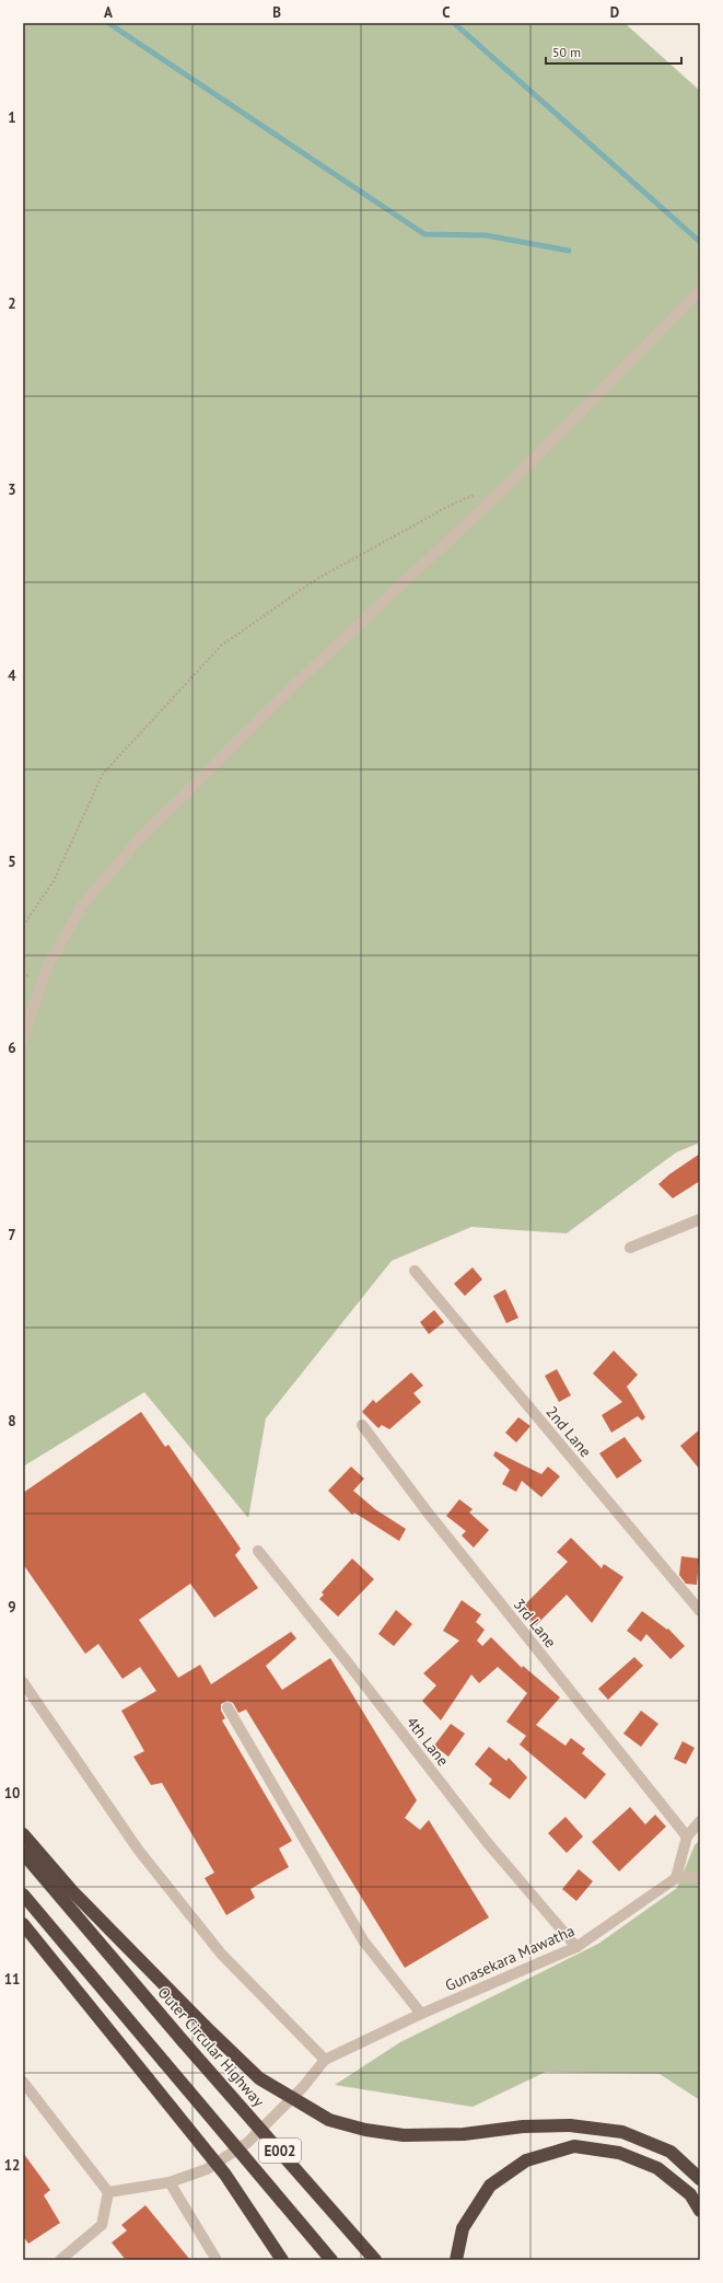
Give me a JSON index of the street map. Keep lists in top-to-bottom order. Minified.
{"streets":{"highway":["Outer Circular Highway","E002"],"street":["2nd Lane","3rd Lane","4th Lane","Gunasekara Mawatha"]},"crossings":[["4th Lane","Gunasekara Mawatha"]],"scale_bar":"50 m","grid":{"columns":["A","B","C","D"],"rows":["1","2","3","4","5","6","7","8","9","10","11","12"]}}
